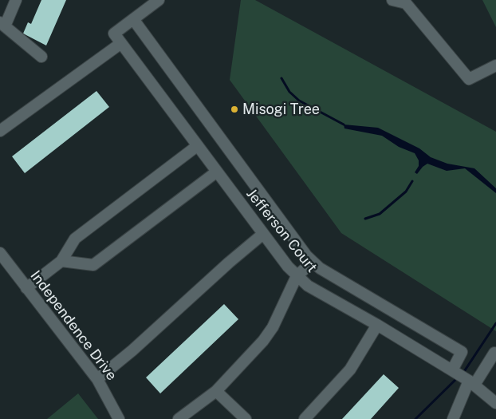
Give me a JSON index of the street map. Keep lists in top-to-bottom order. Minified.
{"streets":{"street":["Jefferson Court","Independence Drive"]},"places":["Misogi Tree"]}
